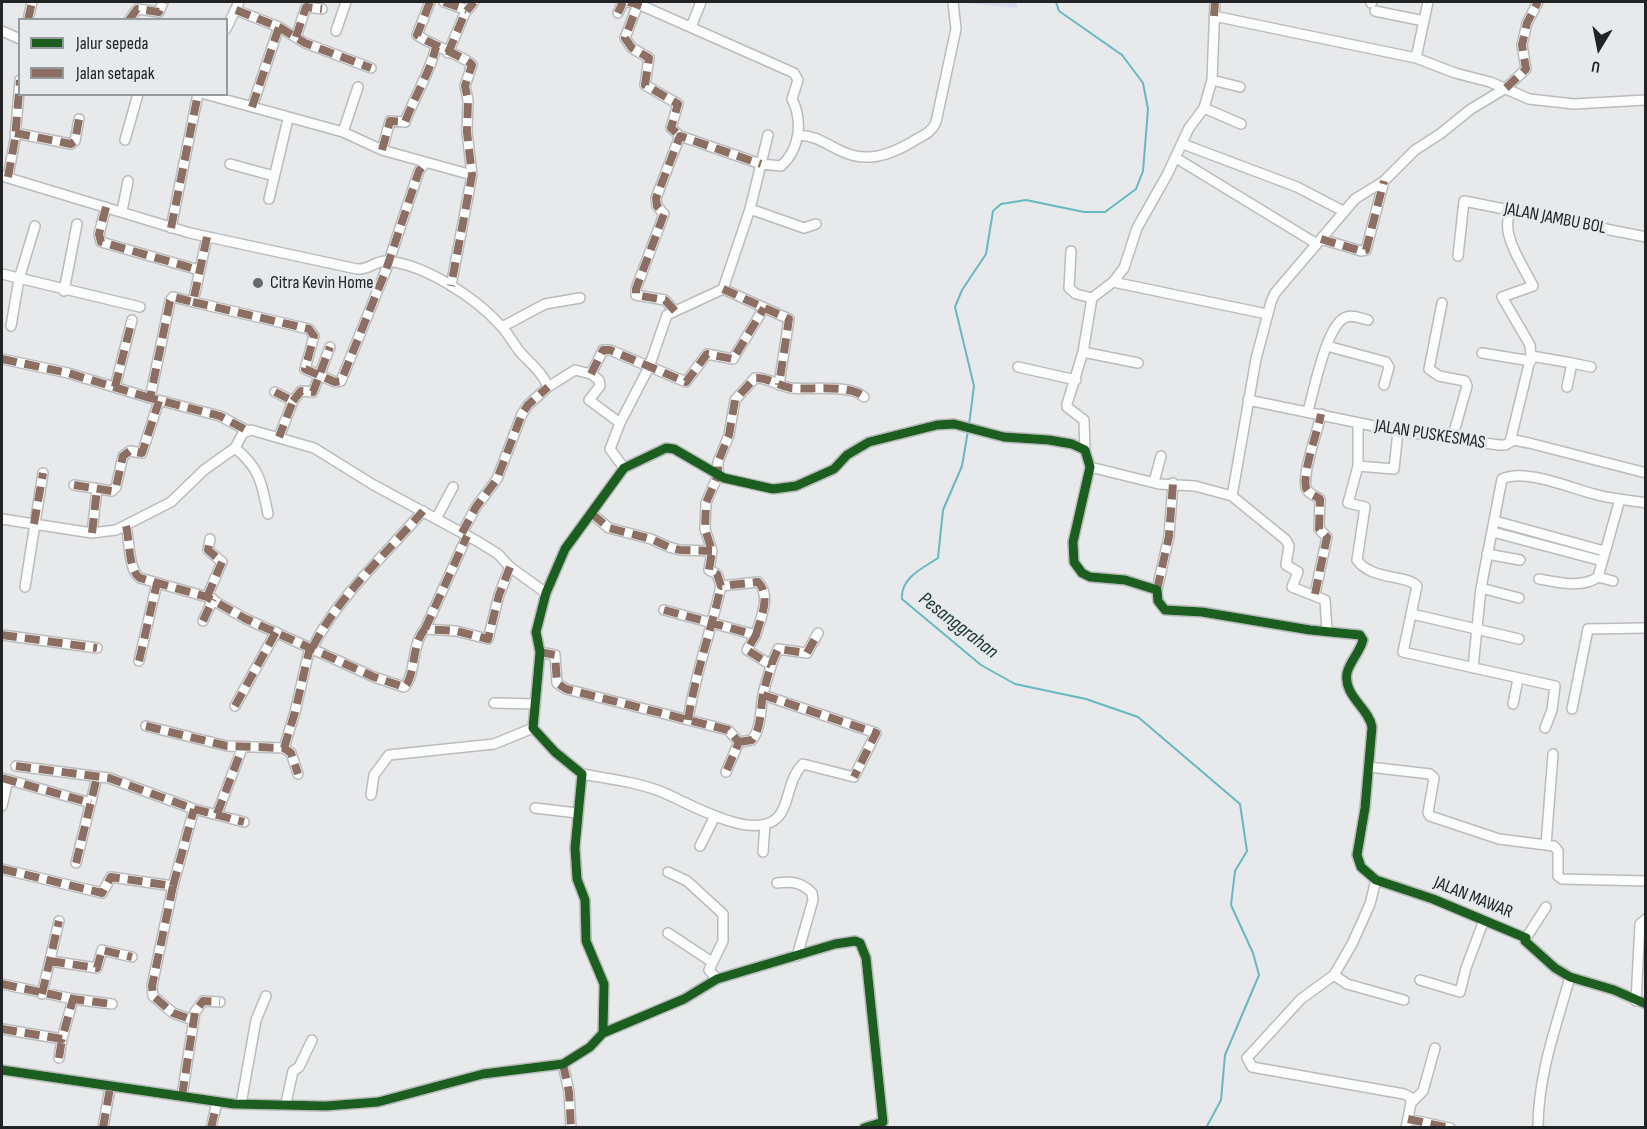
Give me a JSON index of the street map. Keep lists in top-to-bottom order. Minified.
{"streets":{"street":["JALAN JAMBU BOL","JALAN PUSKESMAS","JALAN MAWAR"]},"water":["Pesanggrahan"],"places":["Citra Kevin Home"],"legend":["Jalur sepeda","Jalan setapak"],"north":"bottom"}
